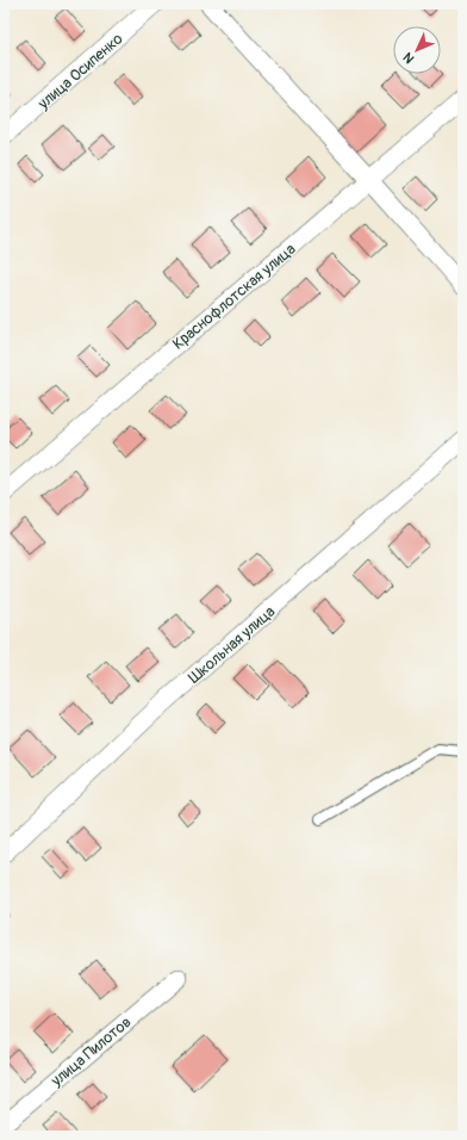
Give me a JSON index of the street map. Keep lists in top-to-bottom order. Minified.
{"streets":{"street":["улица Осипенко","Краснофлотская улица","Школьная улица","улица Пилотов"]},"north":"bottom left"}
